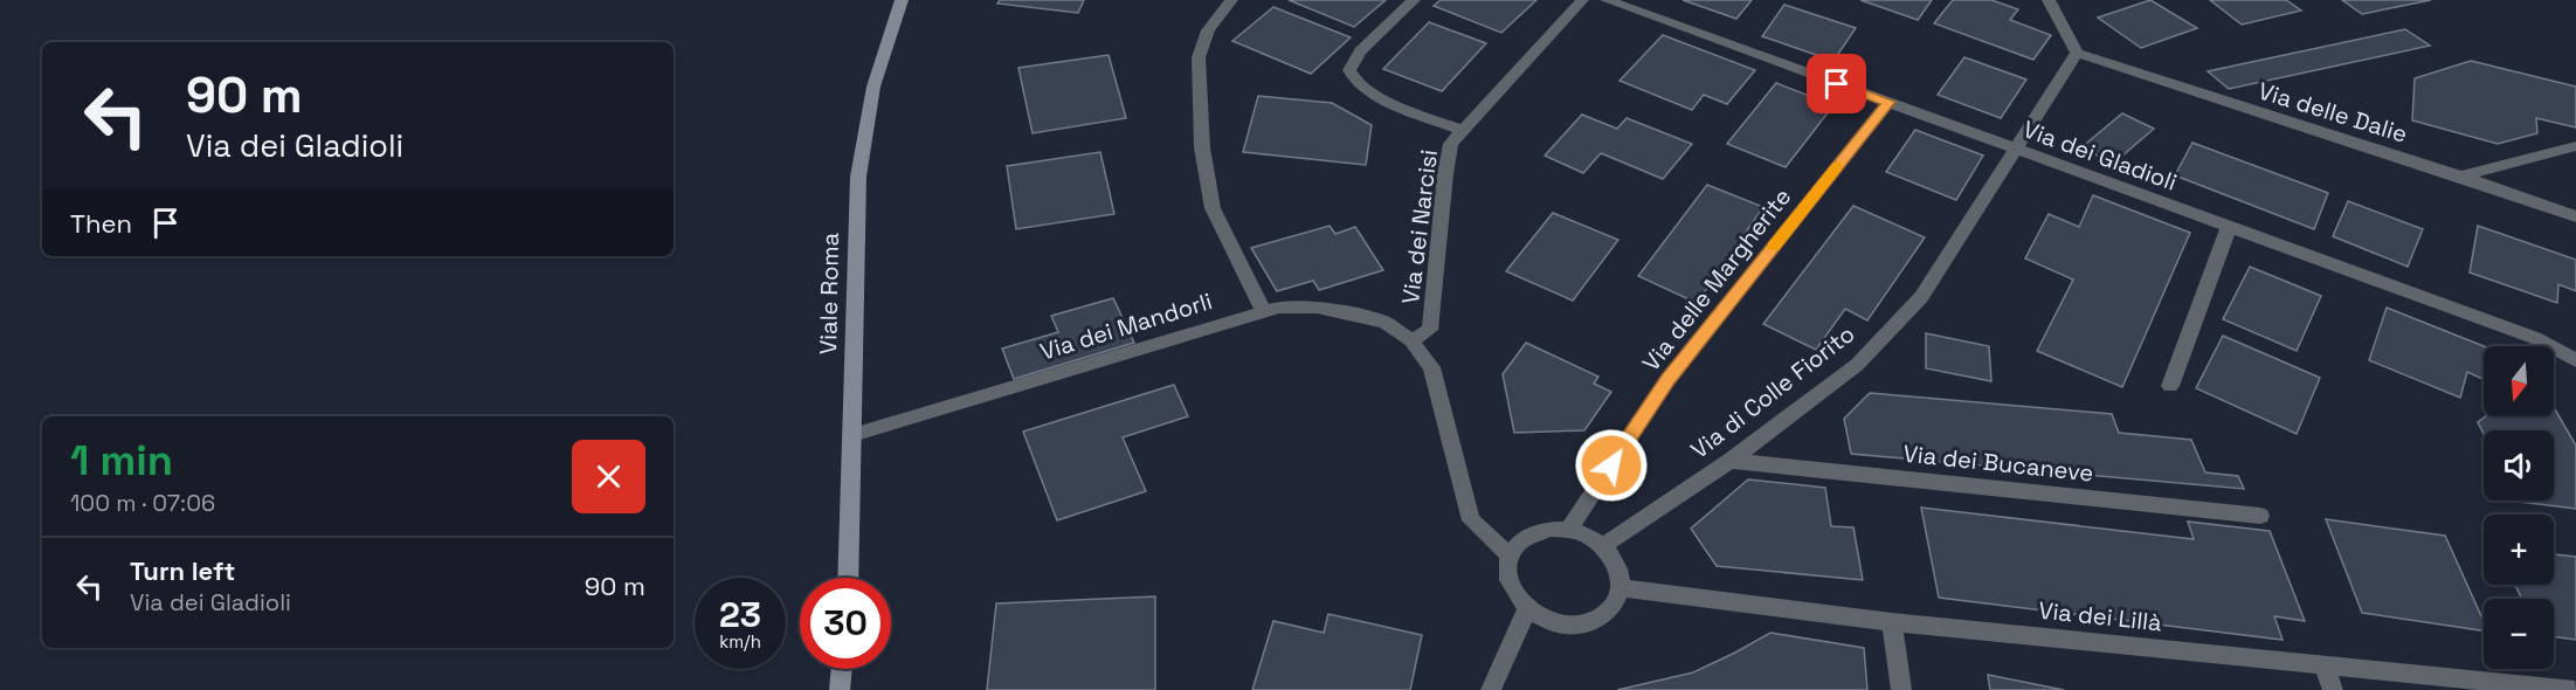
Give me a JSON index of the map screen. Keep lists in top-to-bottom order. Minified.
{"streets":{"street":["Via delle Dalie","Via dei Gladioli","Via dei Narcisi","Via delle Margherite","Viale Roma","Via dei Mandorli","Via di Colle Fiorito","Via dei Bucaneve","Via dei Lillà"]},"crossings":[["Via delle Dalie","Via di Colle Fiorito"],["Via dei Gladioli","Via delle Margherite"],["Via dei Gladioli","Via di Colle Fiorito"],["Via dei Narcisi","Via dei Mandorli"],["Via delle Margherite","Via di Colle Fiorito"],["Via delle Margherite","Via dei Lillà"],["Viale Roma","Via dei Mandorli"],["Via di Colle Fiorito","Via dei Bucaneve"],["Via di Colle Fiorito","Via dei Lillà"]],"north":"bottom","page":{"turn":["90 m","Via dei Gladioli"],"then":"Then","map_buttons":["+","−"],"heading":["1 min","100 m · 07:06"],"list":[{"name":"Turn left","note":"Via dei Gladioli","value":"90 m"}],"speed":"23 km/h","limit":"30"}}
